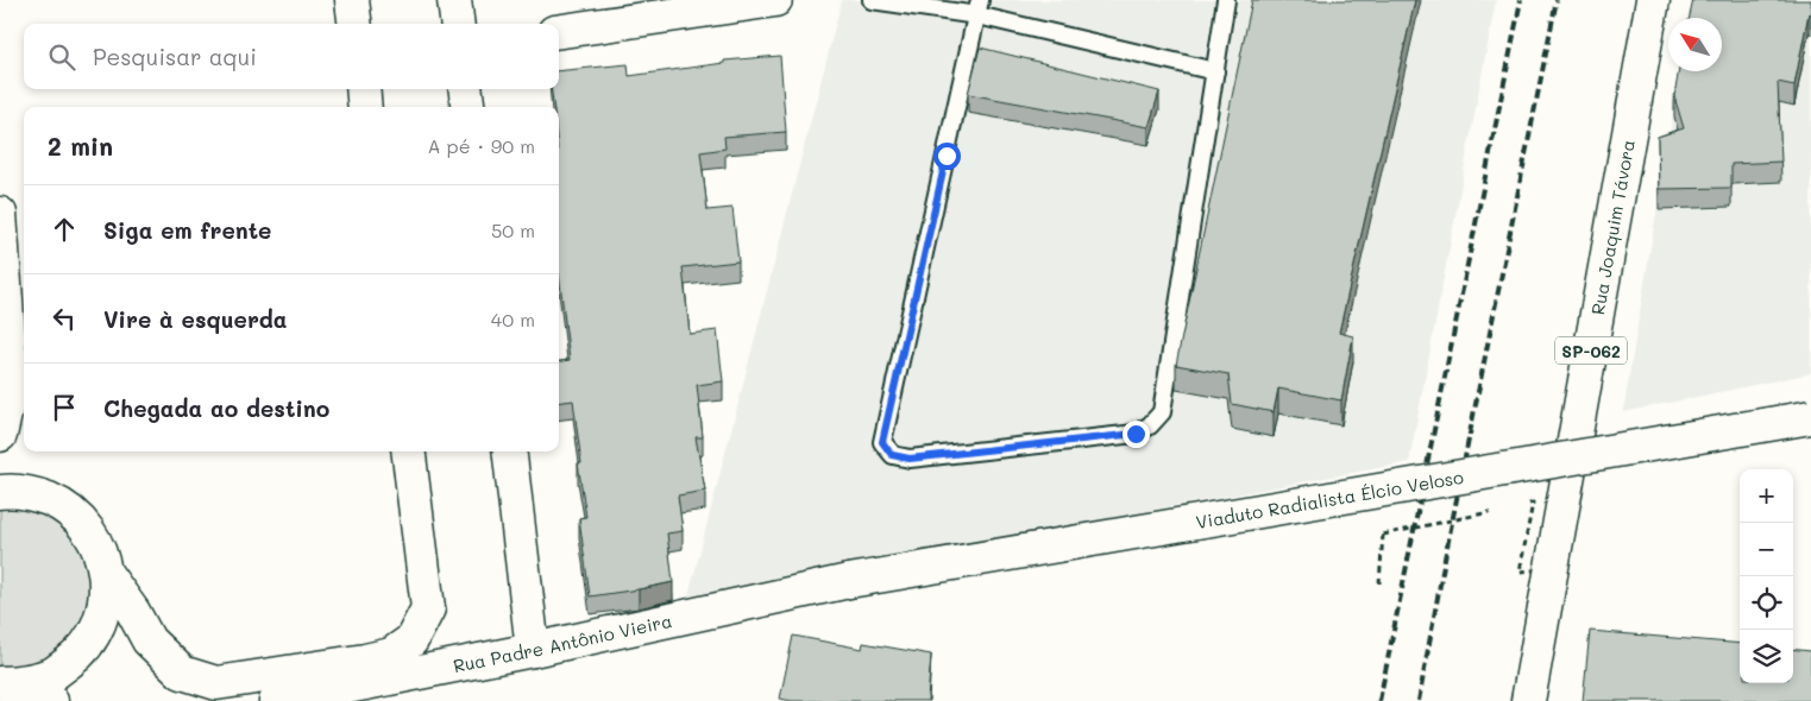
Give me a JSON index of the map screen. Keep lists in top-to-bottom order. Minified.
{"streets":{"main road":["Rua Joaquim Távora","SP-062","Viaduto Radialista Élcio Veloso","Rua Padre Antônio Vieira"]},"crossings":[["Viaduto Radialista Élcio Veloso","Rua Padre Antônio Vieira"]],"north":"top left","page":{"search":"Pesquisar aqui","heading":["2 min","A pé · 90 m"],"list":[["Siga em frente","50 m"],["Vire à esquerda","40 m"],"Chegada ao destino"],"map_buttons":["+","−"]}}
